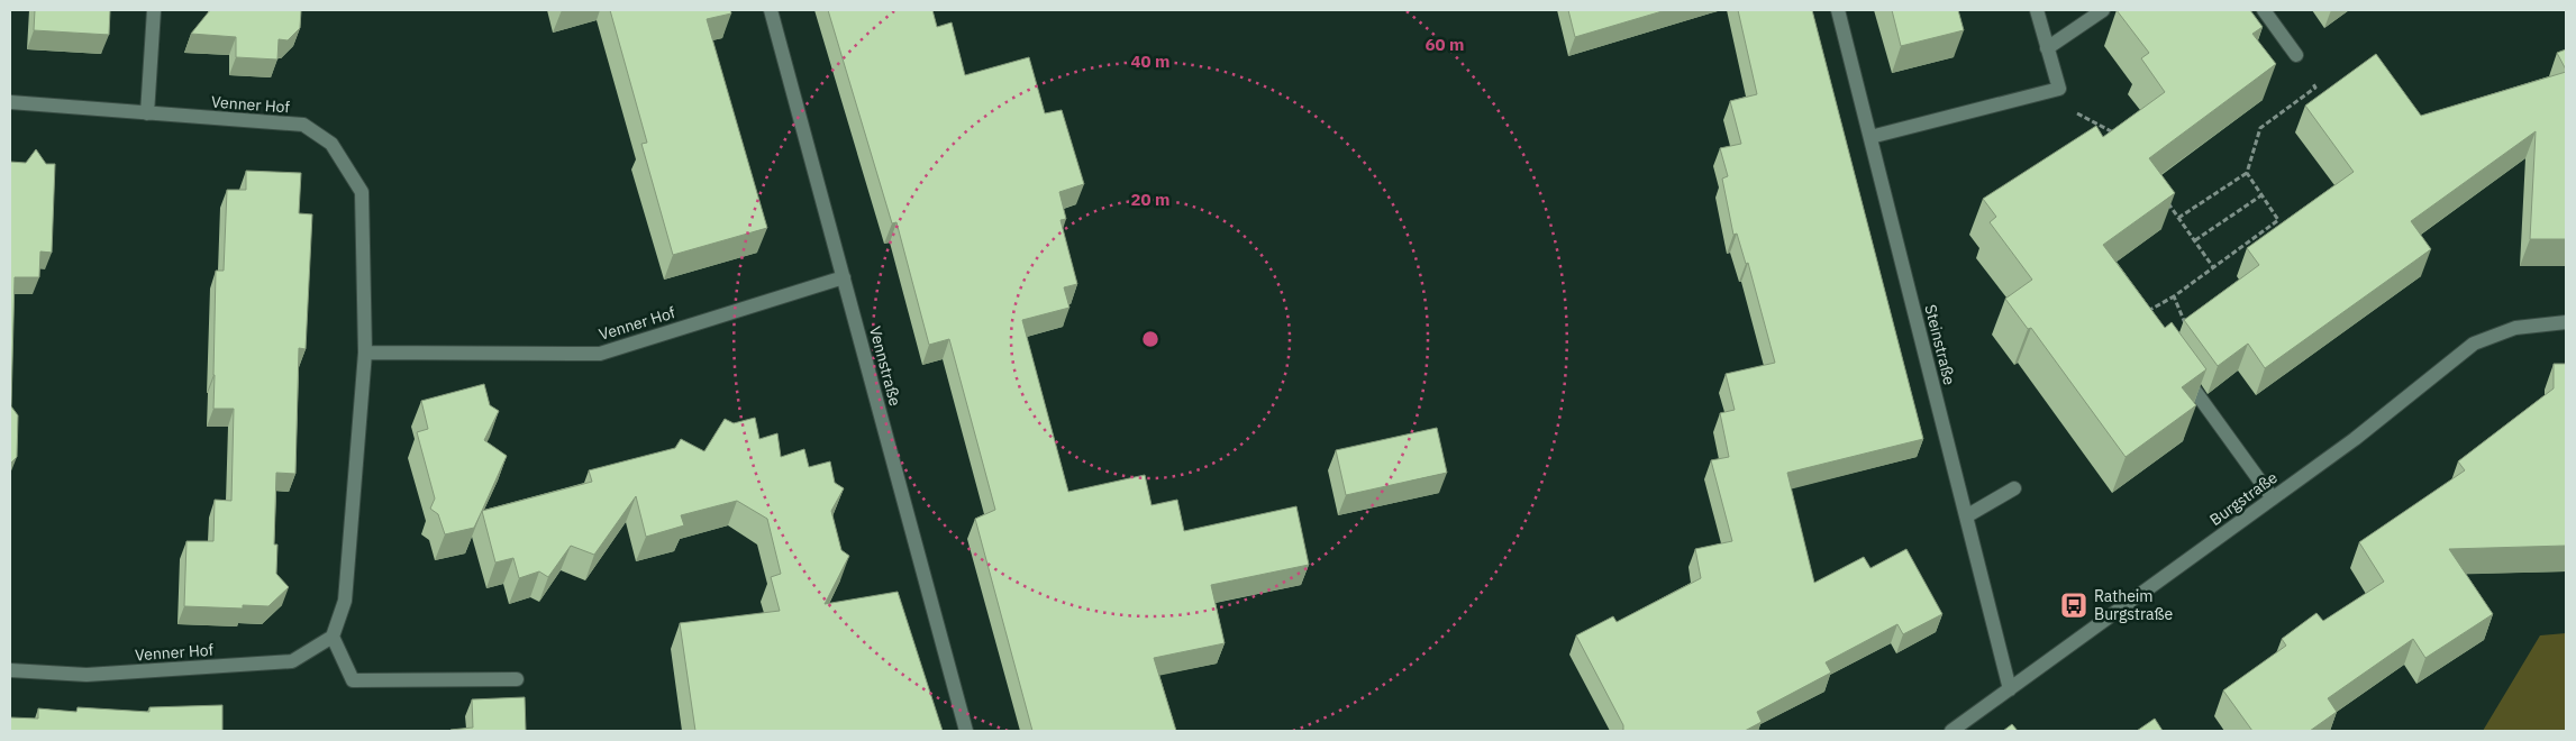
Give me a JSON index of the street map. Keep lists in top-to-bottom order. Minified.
{"streets":{"street":["Venner Hof","Steinstraße","Vennstraße","Burgstraße"]},"crossings":[["Venner Hof","Vennstraße"],["Steinstraße","Burgstraße"]],"places":{"bus stop":["Ratheim Burgstraße"]},"rings":["60 m","40 m","20 m"]}
